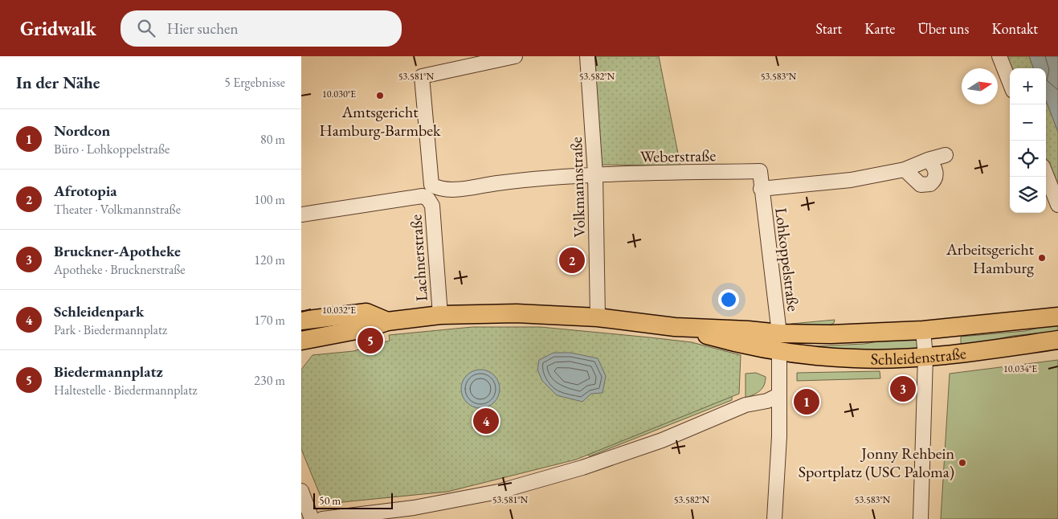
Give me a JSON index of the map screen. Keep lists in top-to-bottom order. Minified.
{"streets":{"main road":["Schleidenstraße"],"street":["Weberstraße","Volkmannstraße","Lachnerstraße","Lohkoppelstraße"]},"crossings":[["Weberstraße","Volkmannstraße"],["Weberstraße","Lachnerstraße"],["Weberstraße","Lohkoppelstraße"],["Lohkoppelstraße","Schleidenstraße"]],"places":["Amtsgericht Hamburg-Barmbek","Arbeitsgericht Hamburg","Jonny Rehbein Sportplatz (USC Paloma)"],"scale_bar":"50 m","north":"right","page":{"header":"Gridwalk","search":"Hier suchen","nav":["Start","Karte","Über uns","Kontakt"],"heading":["In der Nähe","5 Ergebnisse"],"map_buttons":["+","−"],"list":[{"mark":"1","name":"Nordcon","note":"Büro · Lohkoppelstraße","value":"80 m"},{"mark":"2","name":"Afrotopia","note":"Theater · Volkmannstraße","value":"100 m"},{"mark":"3","name":"Bruckner-Apotheke","note":"Apotheke · Brucknerstraße","value":"120 m"},{"mark":"4","name":"Schleidenpark","note":"Park · Biedermannplatz","value":"170 m"},{"mark":"5","name":"Biedermannplatz","note":"Haltestelle · Biedermannplatz","value":"230 m"}],"pins":["2","5","3","1","4"],"scale":"50 m"},"coordinates":["53.581°N","53.582°N","53.583°N","10.030°E","10.032°E","10.034°E"]}
